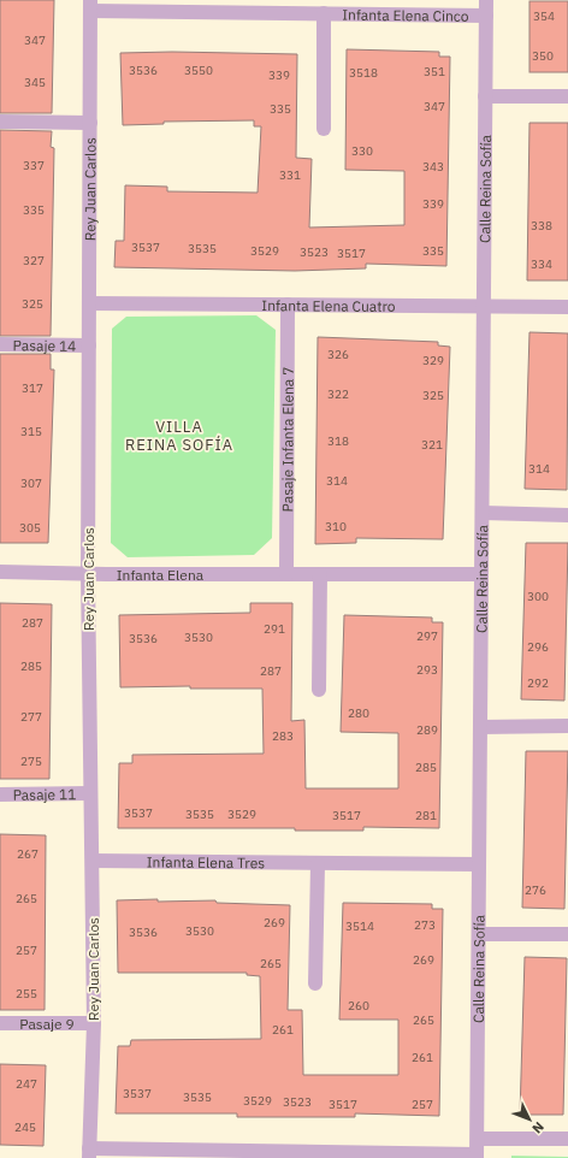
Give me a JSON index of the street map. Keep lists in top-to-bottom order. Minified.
{"streets":{"street":["Infanta Elena Cinco","Rey Juan Carlos","Calle Reina Sofía","Infanta Elena Cuatro","Pasaje 14","Pasaje Infanta Elena 7","Infanta Elena","Pasaje 11","Infanta Elena Tres","Pasaje 9"]},"crossings":[["Infanta Elena Cinco","Rey Juan Carlos"],["Infanta Elena Cinco","Calle Reina Sofía"],["Rey Juan Carlos","Infanta Elena Cuatro"],["Rey Juan Carlos","Pasaje 14"],["Rey Juan Carlos","Infanta Elena"],["Rey Juan Carlos","Pasaje 11"],["Rey Juan Carlos","Infanta Elena Tres"],["Rey Juan Carlos","Pasaje 9"],["Calle Reina Sofía","Infanta Elena Cuatro"],["Calle Reina Sofía","Infanta Elena"],["Calle Reina Sofía","Infanta Elena Tres"],["Infanta Elena Cuatro","Pasaje Infanta Elena 7"],["Pasaje Infanta Elena 7","Infanta Elena"]],"districts":["VILLA REINA SOFÍA"],"house_numbers":["354","347","350","3536","3550","351","3518","339","345","347","335","330","337","343","331","339","335","338","3537","3535","3529","335","3523","3517","327","334","325","326","329","317","322","325","315","318","321","314","314","307","310","305","300","287","291","297","3530","3536","296","285","293","287","292","280","277","289","283","275","285","3537","3535","3529","3517","281","267","276","265","269","273","3514","3530","3536","257","269","265","255","260","265","261","261","247","3537","3535","3529","3523","3517","257","245"],"north":"bottom right"}
